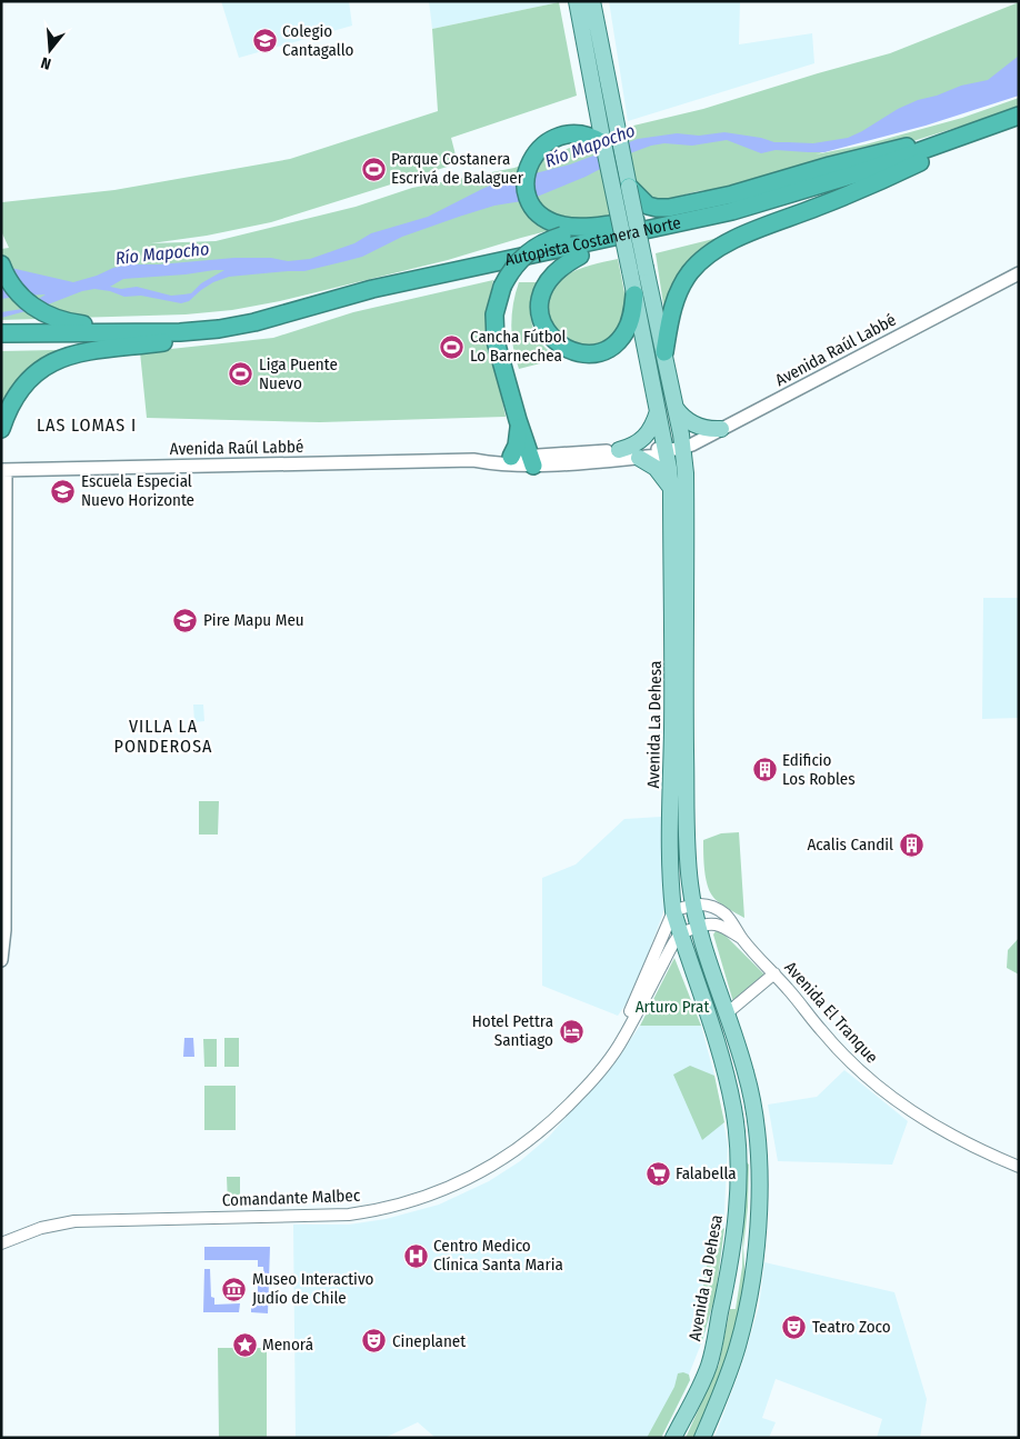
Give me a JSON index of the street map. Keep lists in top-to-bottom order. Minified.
{"streets":{"highway":["Autopista Costanera Norte"],"main road":["Avenida Raúl Labbé","Avenida La Dehesa"],"street":["Avenida El Tranque","Comandante Malbec"]},"crossings":[["Avenida Raúl Labbé","Avenida La Dehesa"],["Avenida La Dehesa","Avenida El Tranque"],["Avenida La Dehesa","Comandante Malbec"]],"districts":["LAS LOMAS I","VILLA LA PONDEROSA"],"water":["Río Mapocho"],"parks":["Arturo Prat"],"places":{"school or university":["Colegio Cantagallo","Escuela Especial Nuevo Horizonte","Pire Mapu Meu"],"sports":["Parque Costanera Escrivá de Balaguer","Cancha Fútbol Lo Barnechea","Liga Puente Nuevo"],"building":["Edificio Los Robles","Acalis Candil"],"hotel":["Hotel Pettra Santiago"],"supermarket":["Falabella"],"hospital":["Centro Medico Clínica Santa Maria"],"museum":["Museo Interactivo Judío de Chile"],"theatre":["Teatro Zoco","Cineplanet"],"place":["Menorá"]},"north":"bottom"}
